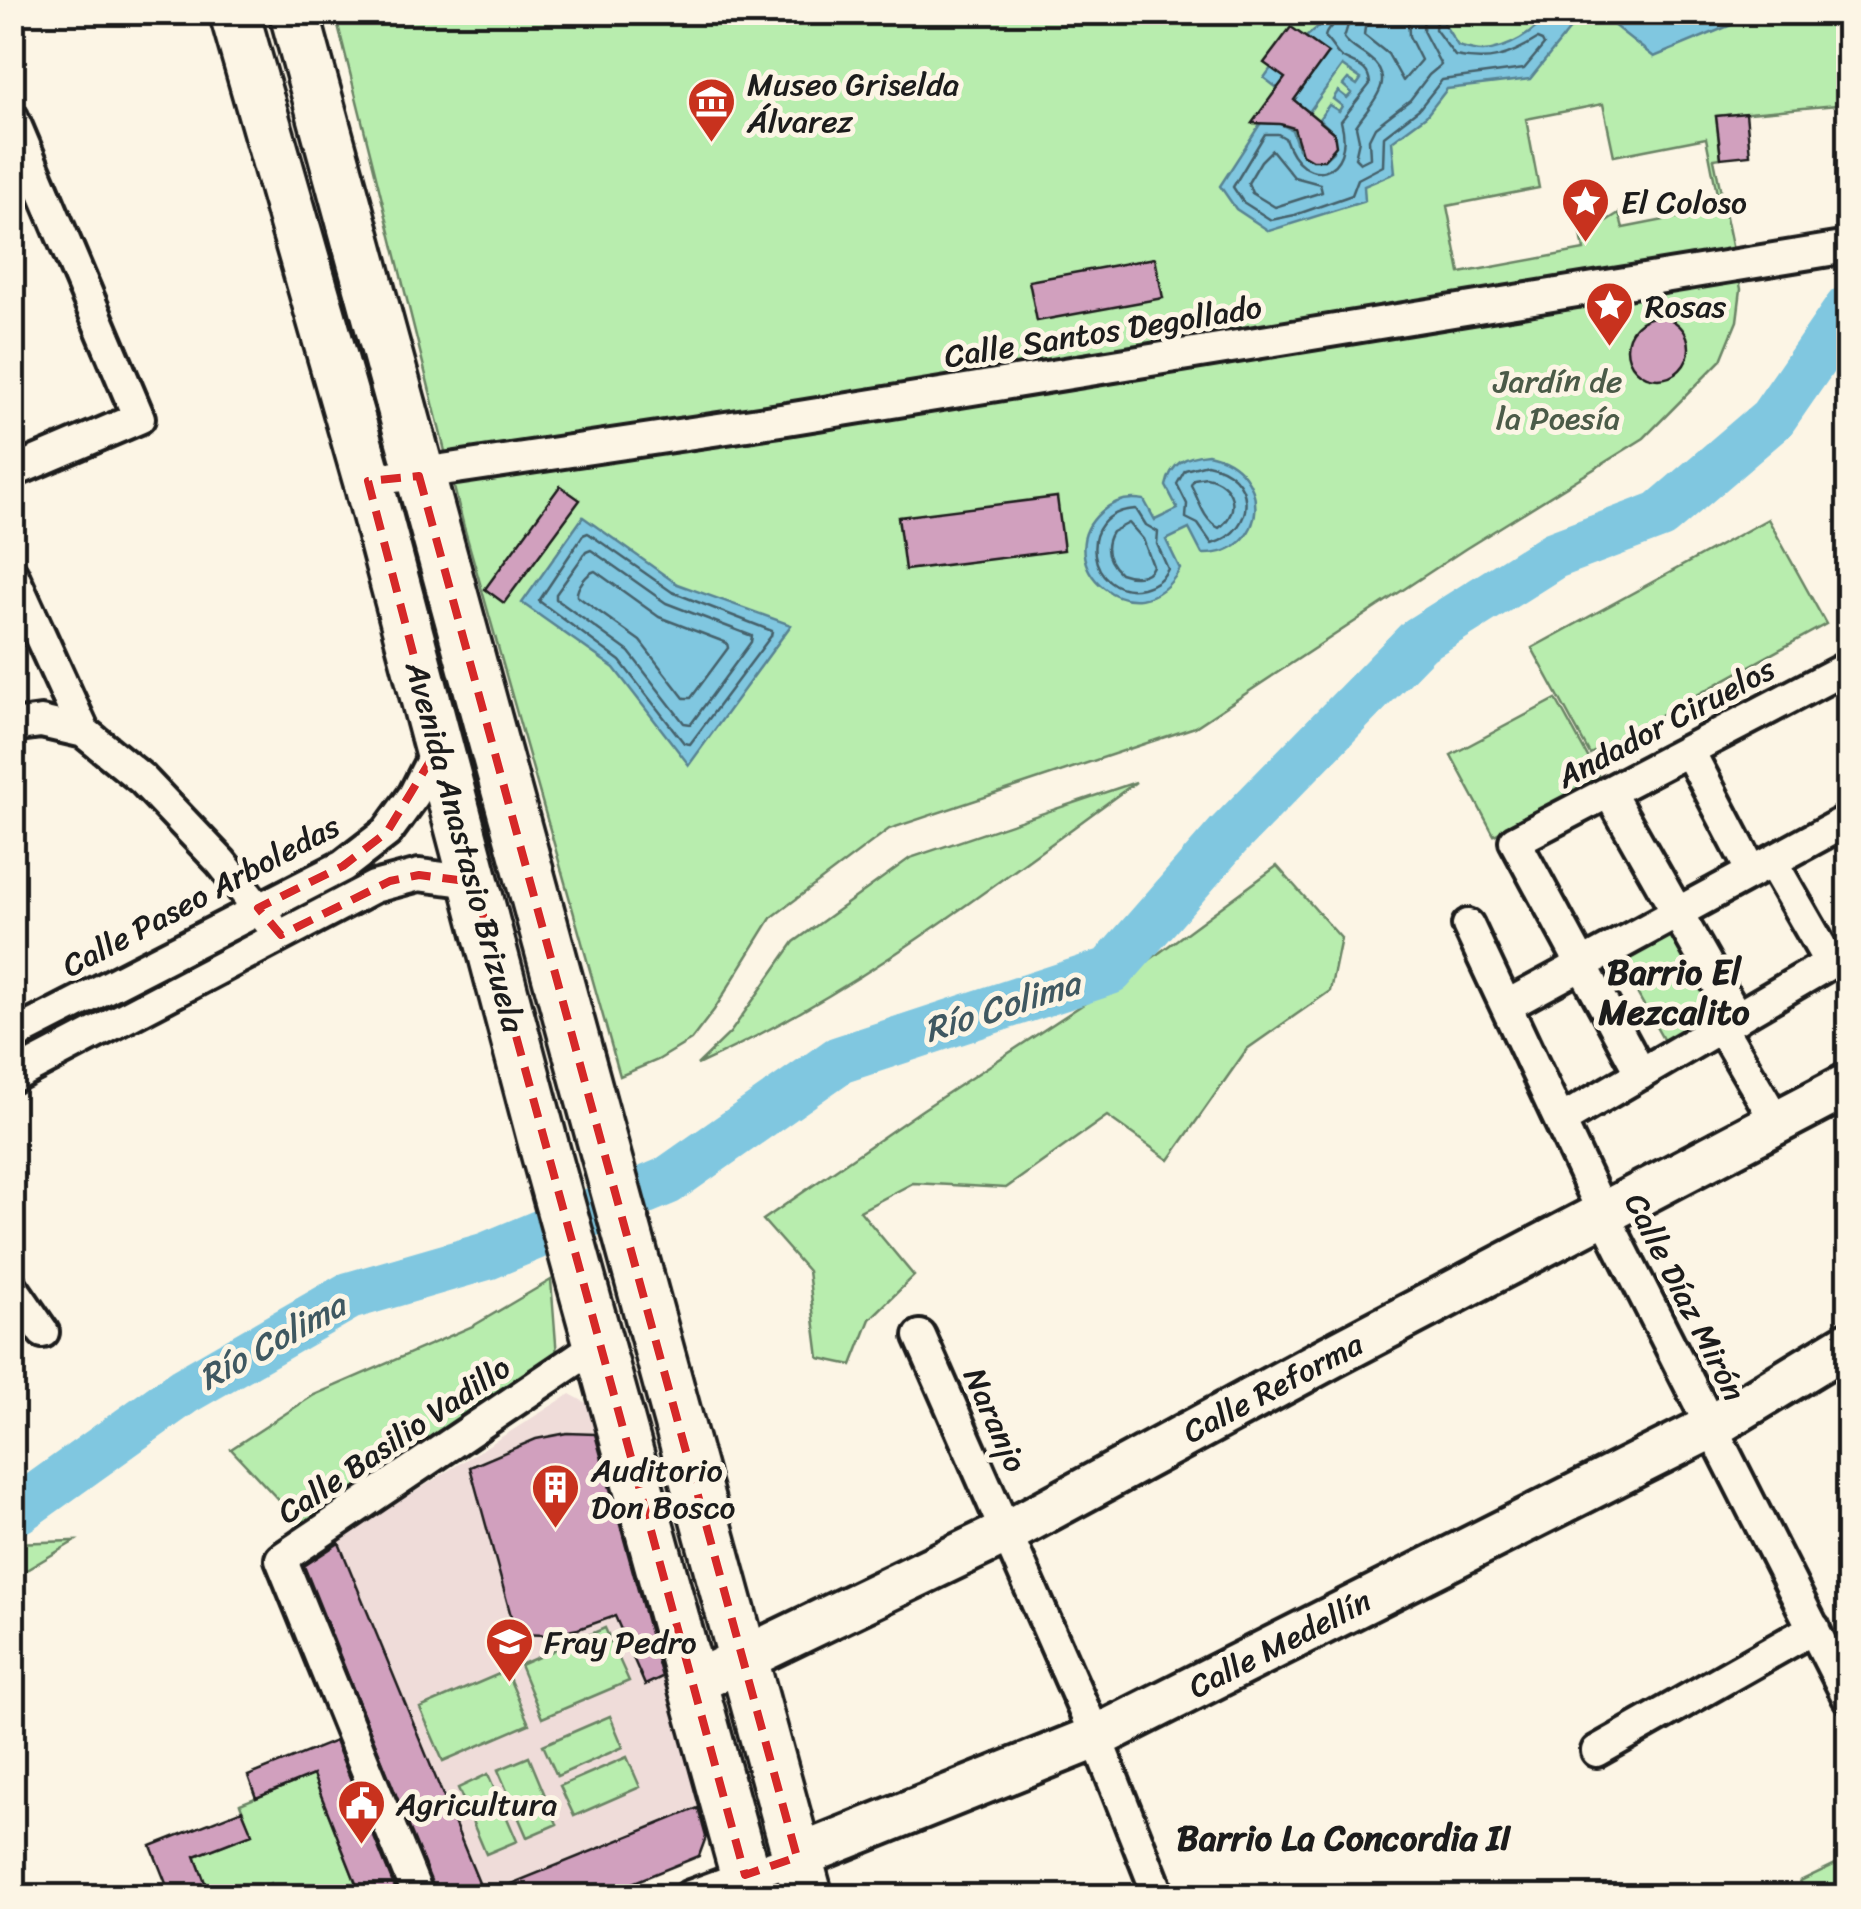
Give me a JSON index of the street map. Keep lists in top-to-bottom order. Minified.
{"streets":{"main road":["Avenida Anastasio Brizuela"],"street":["Calle Santos Degollado","Andador Ciruelos","Calle Paseo Arboledas","Calle Díaz Mirón","Calle Reforma","Naranjo","Calle Basilio Vadillo","Calle Medellín"]},"crossings":[["Calle Santos Degollado","Avenida Anastasio Brizuela"],["Avenida Anastasio Brizuela","Calle Paseo Arboledas"],["Avenida Anastasio Brizuela","Calle Reforma"],["Avenida Anastasio Brizuela","Calle Basilio Vadillo"],["Avenida Anastasio Brizuela","Calle Medellín"],["Calle Díaz Mirón","Calle Reforma"],["Calle Díaz Mirón","Calle Medellín"],["Calle Reforma","Naranjo"],["Naranjo","Calle Medellín"]],"districts":["Barrio El Mezcalito","Barrio La Concordia II"],"water":["Río Colima"],"parks":["Jardín de la Poesía"],"places":{"museum":["Museo Griselda Álvarez"],"place":["El Coloso","Rosas"],"building":["Auditorio Don Bosco"],"school or university":["Fray Pedro"],"public building":["Agricultura"]}}
